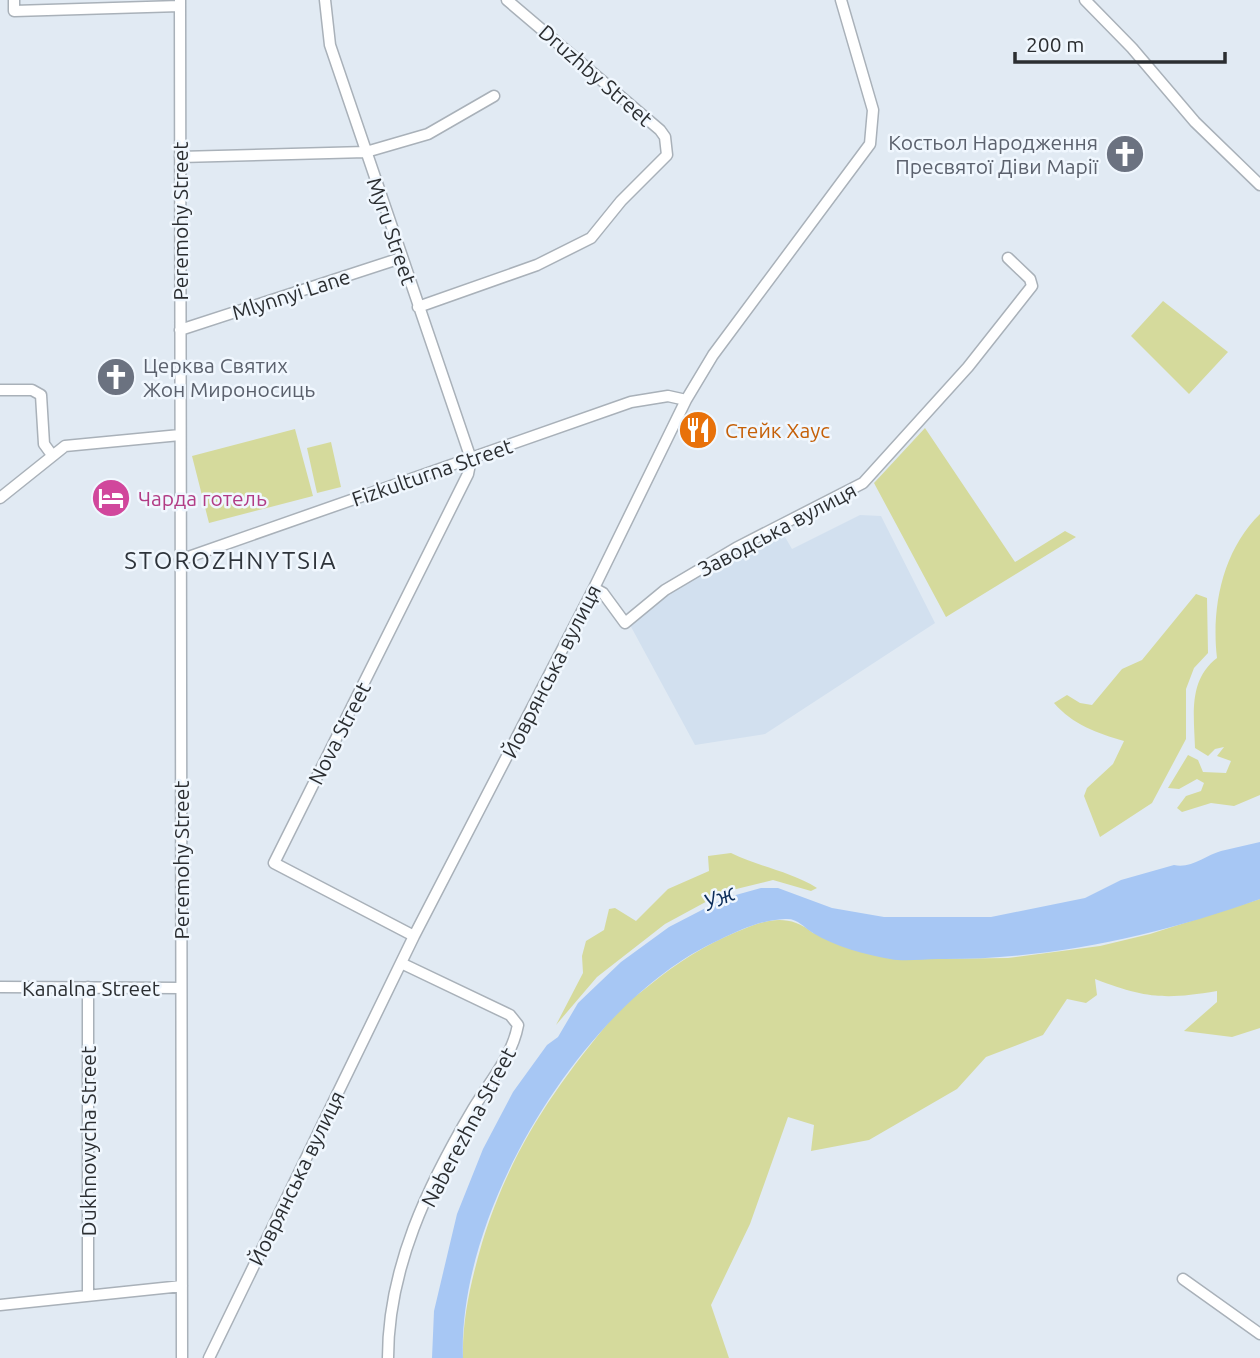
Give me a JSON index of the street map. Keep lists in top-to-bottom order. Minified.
{"streets":{"street":["Druzhby Street","Peremohy Street","Myru Street","Mlynnyi Lane","Fizkulturna Street","Заводська вулиця","Йоврянська вулиця","Nova Street","Kanalna Street","Naberezhna Street","Dukhnovycha Street"]},"crossings":[["Druzhby Street","Myru Street"],["Peremohy Street","Mlynnyi Lane"],["Peremohy Street","Fizkulturna Street"],["Peremohy Street","Kanalna Street"],["Myru Street","Mlynnyi Lane"],["Myru Street","Fizkulturna Street"],["Myru Street","Nova Street"],["Fizkulturna Street","Йоврянська вулиця"],["Fizkulturna Street","Nova Street"],["Заводська вулиця","Йоврянська вулиця"],["Йоврянська вулиця","Nova Street"],["Йоврянська вулиця","Naberezhna Street"],["Kanalna Street","Dukhnovycha Street"]],"districts":["STOROZHNYTSIA"],"water":["Уж"],"places":{"church":["Костьол Народження Пресвятої Діви Марії","Церква Святих Жон Мироносиць"],"restaurant":["Стейк Хаус"],"hotel":["Чарда готель"]},"scale_bar":"200 m"}
